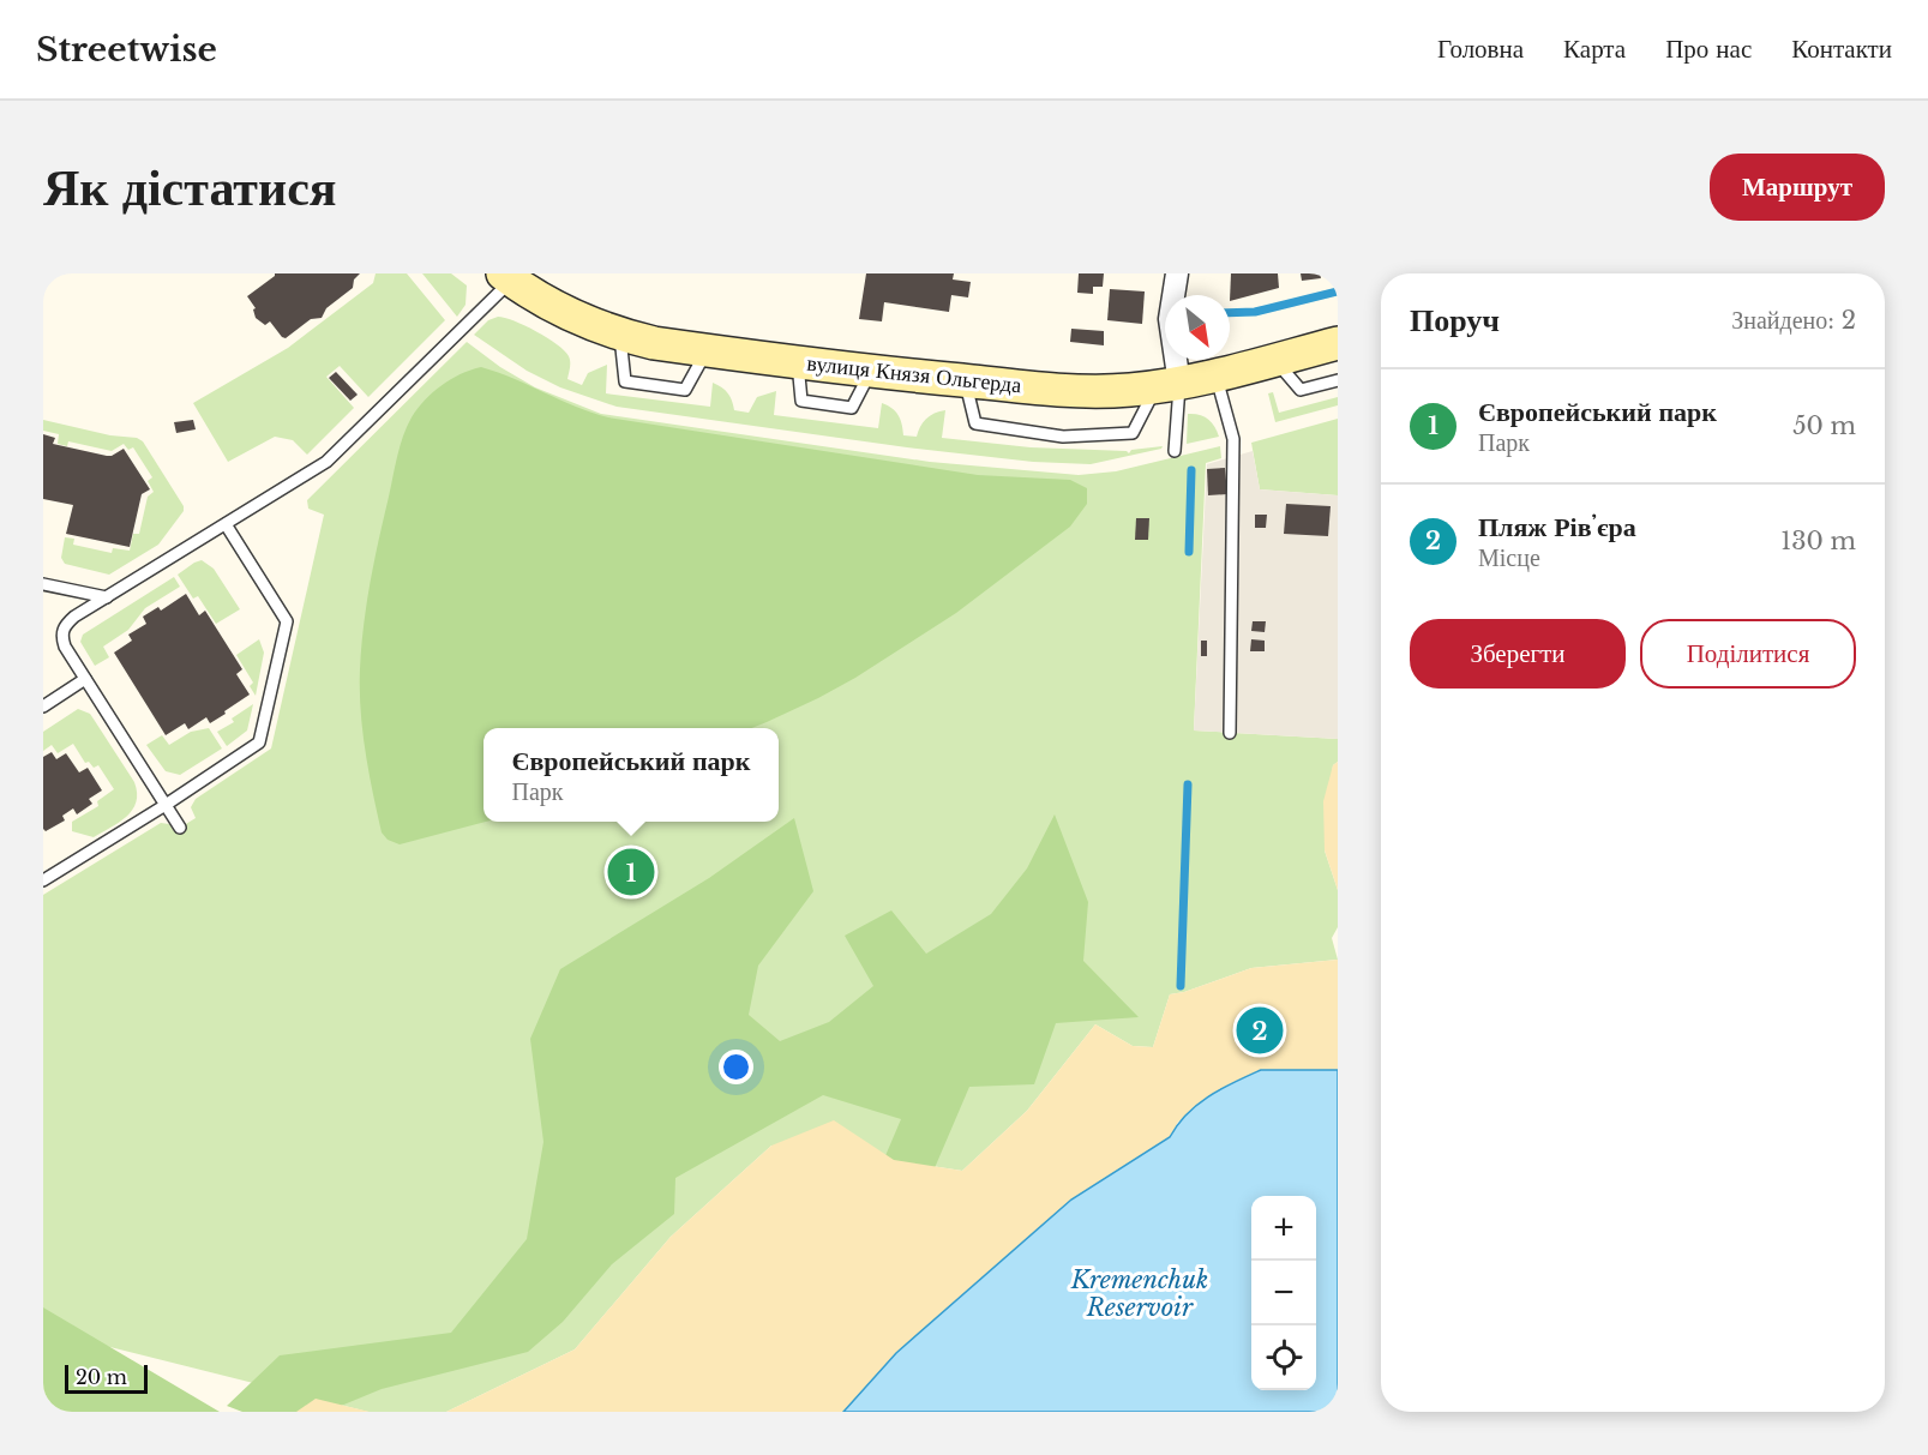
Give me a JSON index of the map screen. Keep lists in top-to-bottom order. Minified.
{"streets":{"main road":["вулиця Князя Ольгерда"]},"water":["Kremenchuk Reservoir"],"scale_bar":"20 m","north":"bottom right","page":{"header":"Streetwise","nav":["Головна","Карта","Про нас","Контакти"],"buttons":["Маршрут",["Зберегти","Поділитися"]],"title":"Як дістатися","heading":["Поруч","Знайдено: 2"],"list":[{"mark":"1","name":"Європейський парк","note":"Парк","value":"50 m"},{"mark":"2","name":"Пляж Рівʼєра","note":"Місце","value":"130 m"}],"popup":["Європейський парк","Парк"],"pins":["1","2"],"map_buttons":["+","−"],"scale":"20 m"}}
